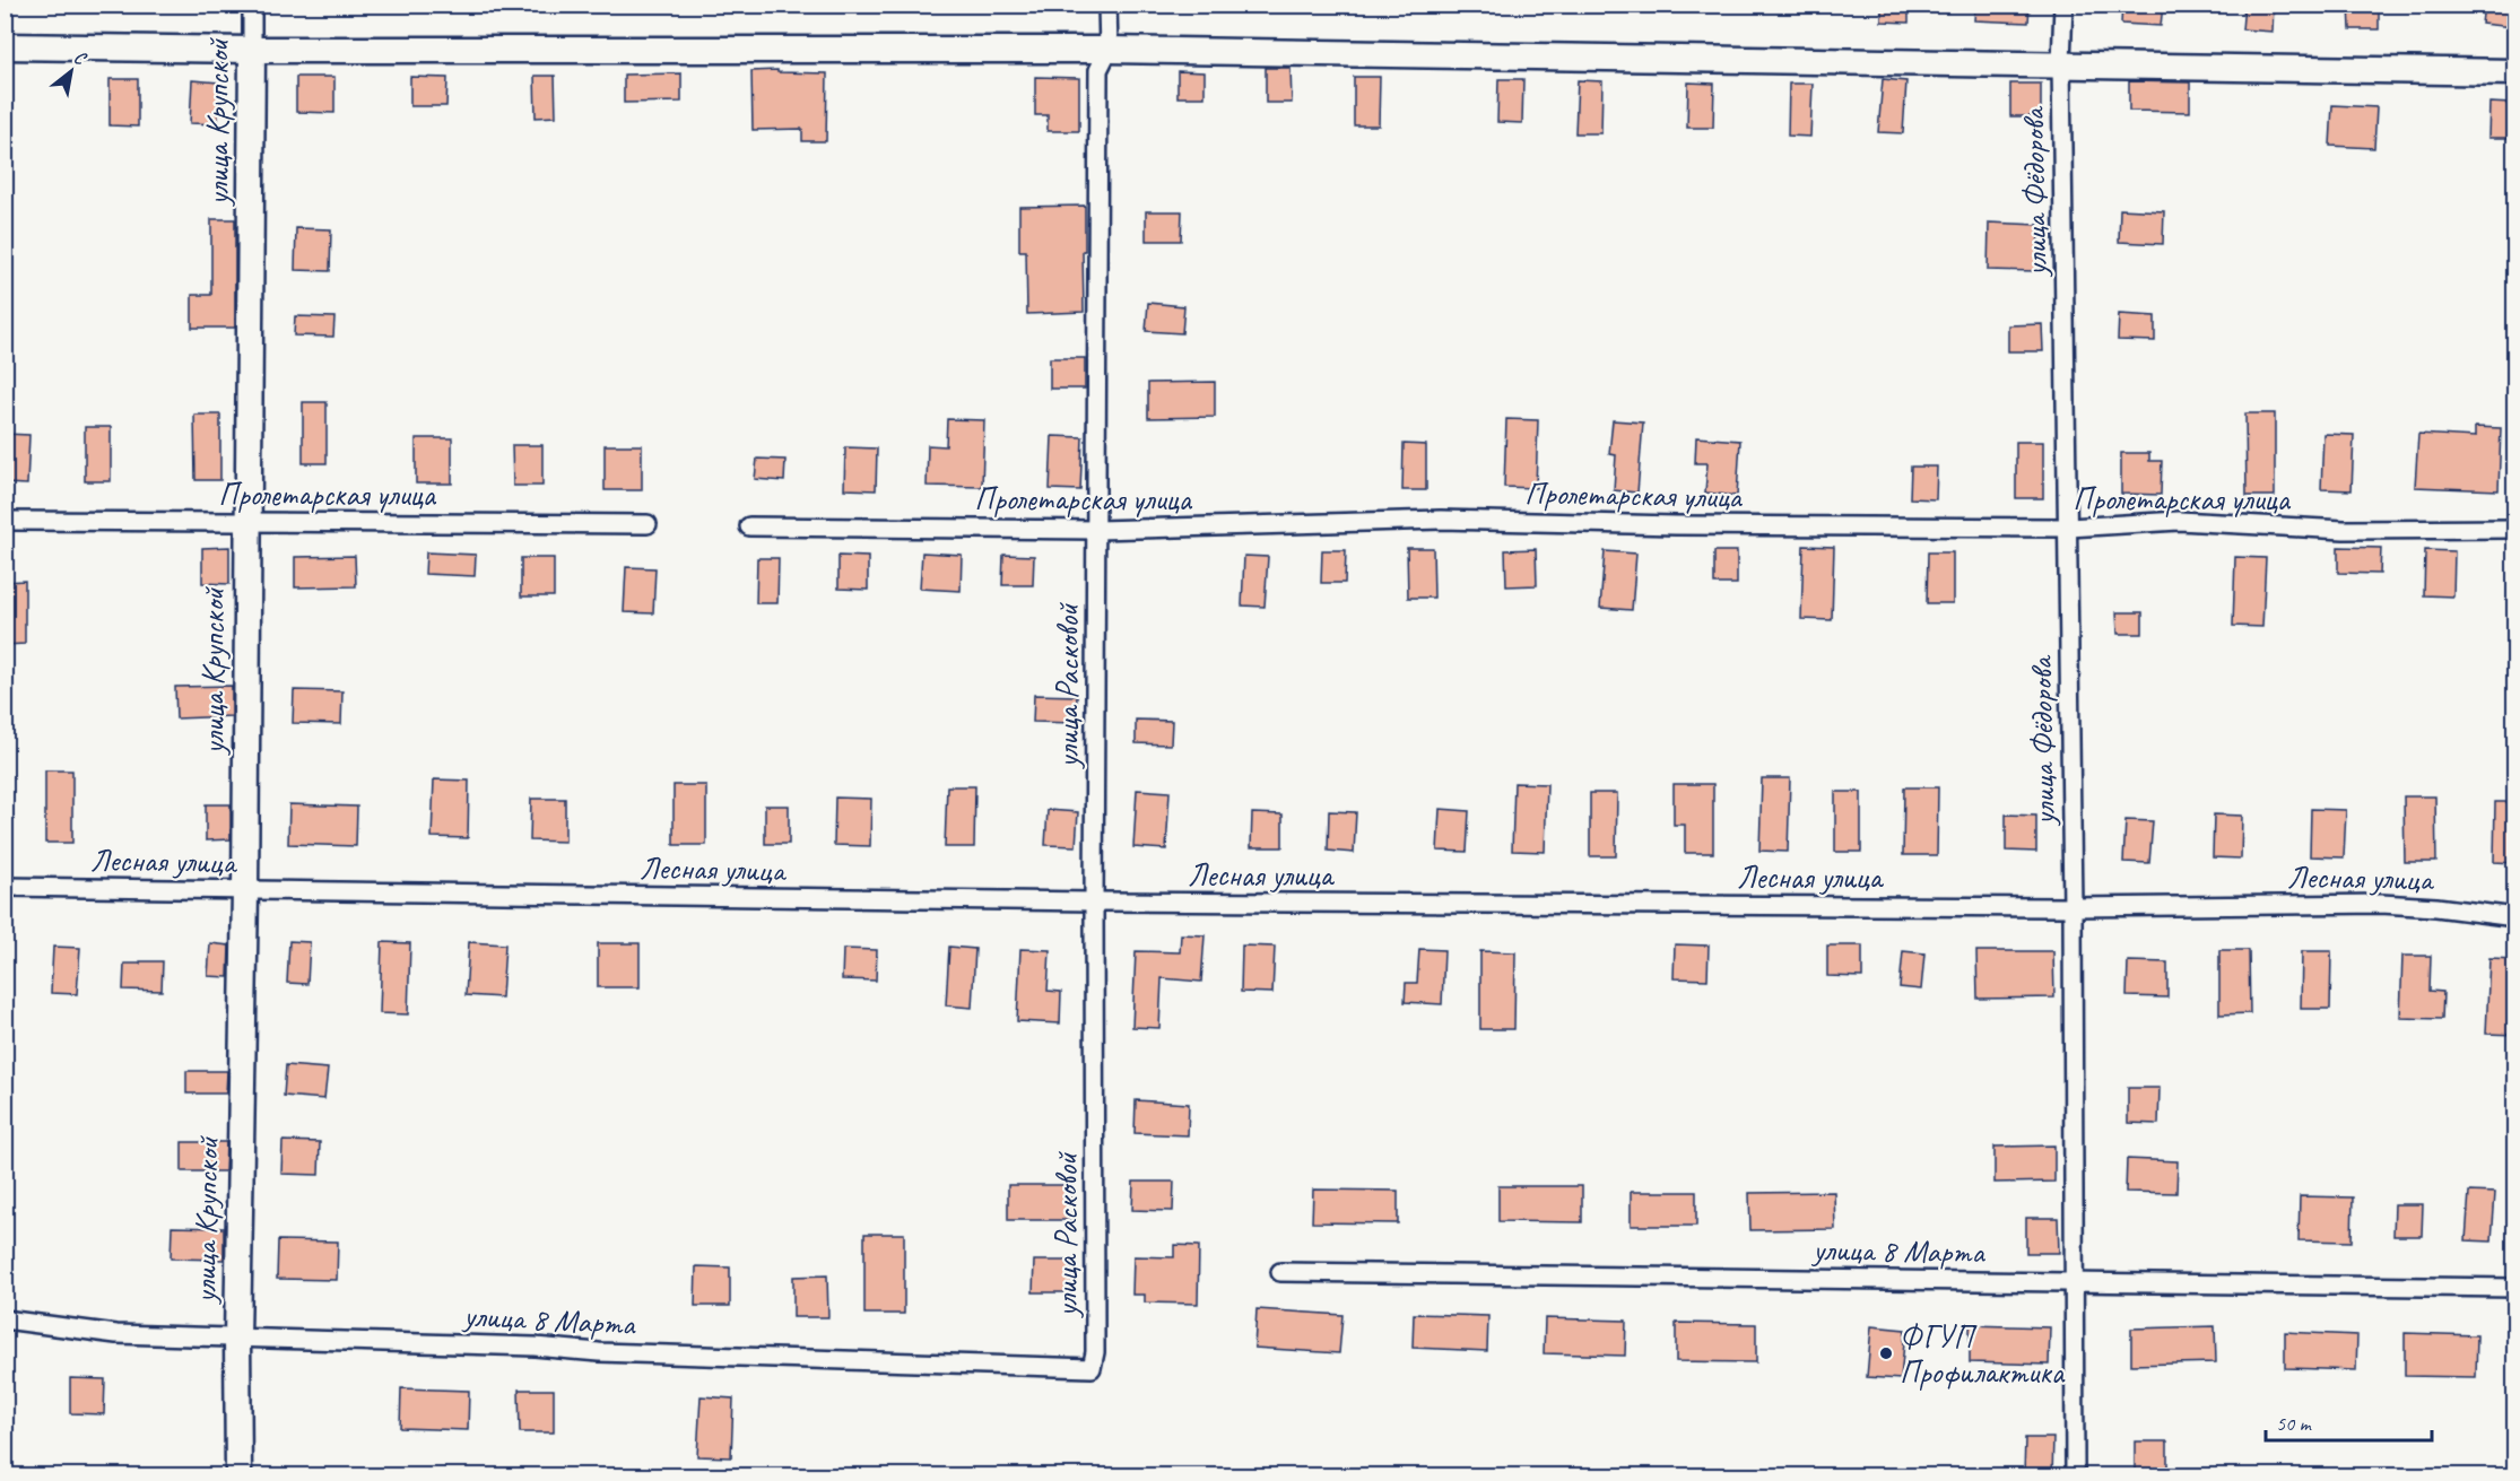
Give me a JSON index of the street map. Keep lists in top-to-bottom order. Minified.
{"streets":{"street":["улица Крупской","улица Фёдорова","Пролетарская улица","улица Расковой","Лесная улица","улица 8 Марта"]},"crossings":[["улица Крупской","Пролетарская улица"],["улица Крупской","Лесная улица"],["улица Крупской","улица 8 Марта"],["улица Фёдорова","Пролетарская улица"],["улица Фёдорова","Лесная улица"],["улица Фёдорова","улица 8 Марта"],["Пролетарская улица","улица Расковой"],["улица Расковой","Лесная улица"],["улица Расковой","улица 8 Марта"]],"places":["ФГУП Профилактика"],"scale_bar":"50 m","north":"top right"}
